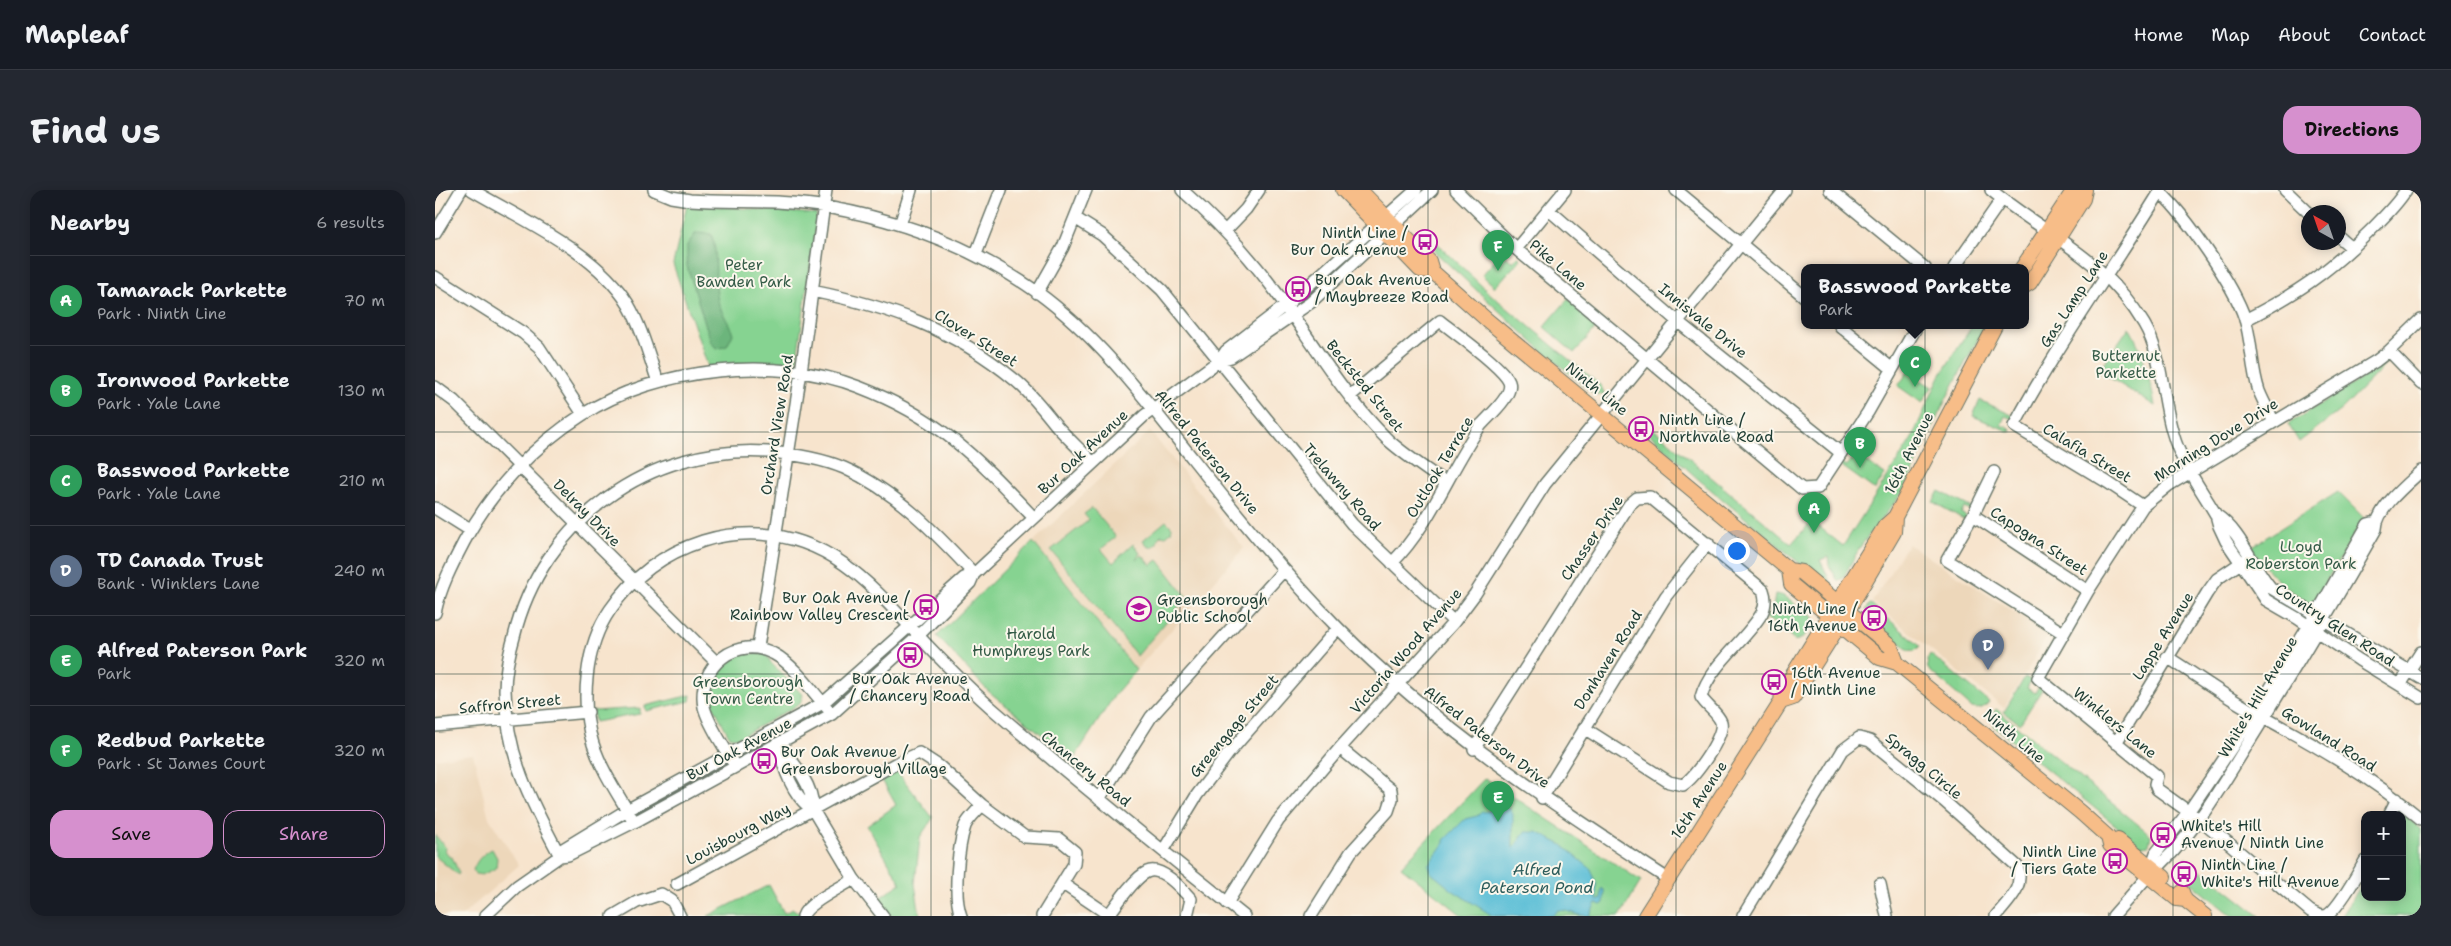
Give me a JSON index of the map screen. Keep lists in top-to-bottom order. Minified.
{"streets":{"main road":["Ninth Line","16th Avenue"],"street":["Pike Lane","Gas Lamp Lane","Innisvale Drive","Clover Street","Becksted Street","Orchard View Road","Morning Dove Drive","Bur Oak Avenue","Alfred Paterson Drive","Calafia Street","Outlook Terrace","Trelawny Road","Delray Drive","Chasser Drive","Capogna Street","Country Glen Road","Lappe Avenue","Victoria Wood Avenue","Donhaven Road","White's Hill Avenue","Saffron Street","Winklers Lane","Greengage Street","Gowland Road","Spragg Circle","Chancery Road","Louisbourg Way"]},"crossings":[["Pike Lane","Innisvale Drive"],["Pike Lane","Victoria Wood Avenue"],["Gas Lamp Lane","Calafia Street"],["Gas Lamp Lane","Country Glen Road"],["Innisvale Drive","Victoria Wood Avenue"],["Clover Street","Orchard View Road"],["Clover Street","Bur Oak Avenue"],["Becksted Street","Bur Oak Avenue"],["Becksted Street","Outlook Terrace"],["Ninth Line","Bur Oak Avenue"],["Ninth Line","16th Avenue"],["Ninth Line","Victoria Wood Avenue"],["Ninth Line","White's Hill Avenue"],["Orchard View Road","Alfred Paterson Drive"],["Orchard View Road","Chancery Road"],["Morning Dove Drive","Calafia Street"],["Morning Dove Drive","Capogna Street"],["Morning Dove Drive","Country Glen Road"],["Morning Dove Drive","Winklers Lane"],["Bur Oak Avenue","Alfred Paterson Drive"],["Bur Oak Avenue","Trelawny Road"],["Bur Oak Avenue","Chancery Road"],["Alfred Paterson Drive","16th Avenue"],["Alfred Paterson Drive","Chasser Drive"],["Alfred Paterson Drive","Victoria Wood Avenue"],["Alfred Paterson Drive","Donhaven Road"],["Alfred Paterson Drive","Greengage Street"],["Outlook Terrace","Trelawny Road"],["Trelawny Road","Victoria Wood Avenue"],["Delray Drive","Chancery Road"],["Chasser Drive","Donhaven Road"],["Country Glen Road","Lappe Avenue"],["Country Glen Road","White's Hill Avenue"],["Lappe Avenue","Winklers Lane"],["Lappe Avenue","Gowland Road"],["Victoria Wood Avenue","Chancery Road"],["White's Hill Avenue","Winklers Lane"],["White's Hill Avenue","Gowland Road"],["Saffron Street","Chancery Road"],["Greengage Street","Chancery Road"]],"water":["Alfred Paterson Pond"],"parks":["Peter Bawden Park","Butternut Parkette","LLoyd Roberston Park","Harold Humphreys Park","Greensborough Town Centre"],"places":{"bus stop":["Ninth Line / Bur Oak Avenue","Bur Oak Avenue / Maybreeze Road","Ninth Line / Northvale Road","Bur Oak Avenue / Rainbow Valley Crescent","Ninth Line / 16th Avenue","Bur Oak Avenue / Chancery Road","16th Avenue / Ninth Line","Bur Oak Avenue / Greensborough Village","White's Hill Avenue / Ninth Line","Ninth Line / Tiers Gate","Ninth Line / White's Hill Avenue"],"school or university":["Greensborough Public School"]},"north":"top left","page":{"header":"Mapleaf","nav":["Home","Map","About","Contact"],"buttons":["Directions",["Save","Share"]],"title":"Find us","heading":["Nearby","6 results"],"pins":["F","C","B","A","D","E"],"list":[{"mark":"A","name":"Tamarack Parkette","note":"Park · Ninth Line","value":"70 m"},{"mark":"B","name":"Ironwood Parkette","note":"Park · Yale Lane","value":"130 m"},{"mark":"C","name":"Basswood Parkette","note":"Park · Yale Lane","value":"210 m"},{"mark":"D","name":"TD Canada Trust","note":"Bank · Winklers Lane","value":"240 m"},{"mark":"E","name":"Alfred Paterson Park","note":"Park","value":"320 m"},{"mark":"F","name":"Redbud Parkette","note":"Park · St James Court","value":"320 m"}],"popup":["Basswood Parkette","Park"],"map_buttons":["+","−"]}}
